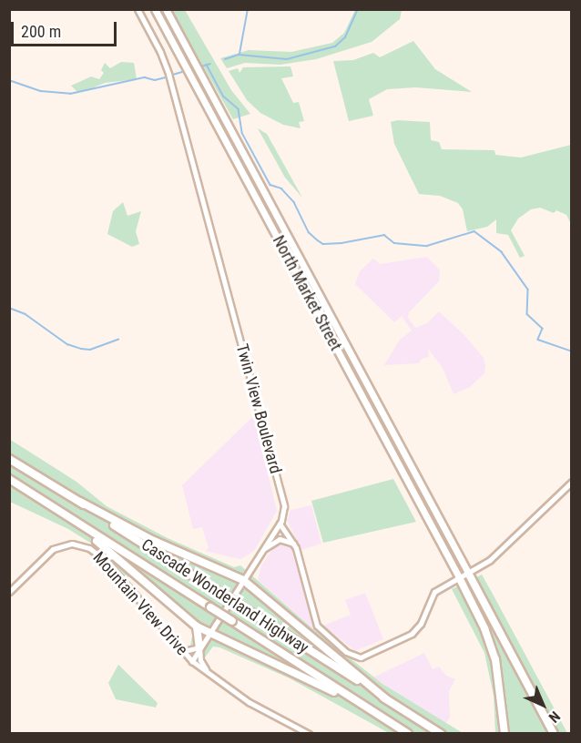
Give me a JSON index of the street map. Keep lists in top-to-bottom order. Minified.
{"streets":{"highway":["Cascade Wonderland Highway"],"main road":["North Market Street"],"street":["Twin View Boulevard","Mountain View Drive"]},"crossings":[["Twin View Boulevard","Mountain View Drive"]],"scale_bar":"200 m","north":"bottom right"}
